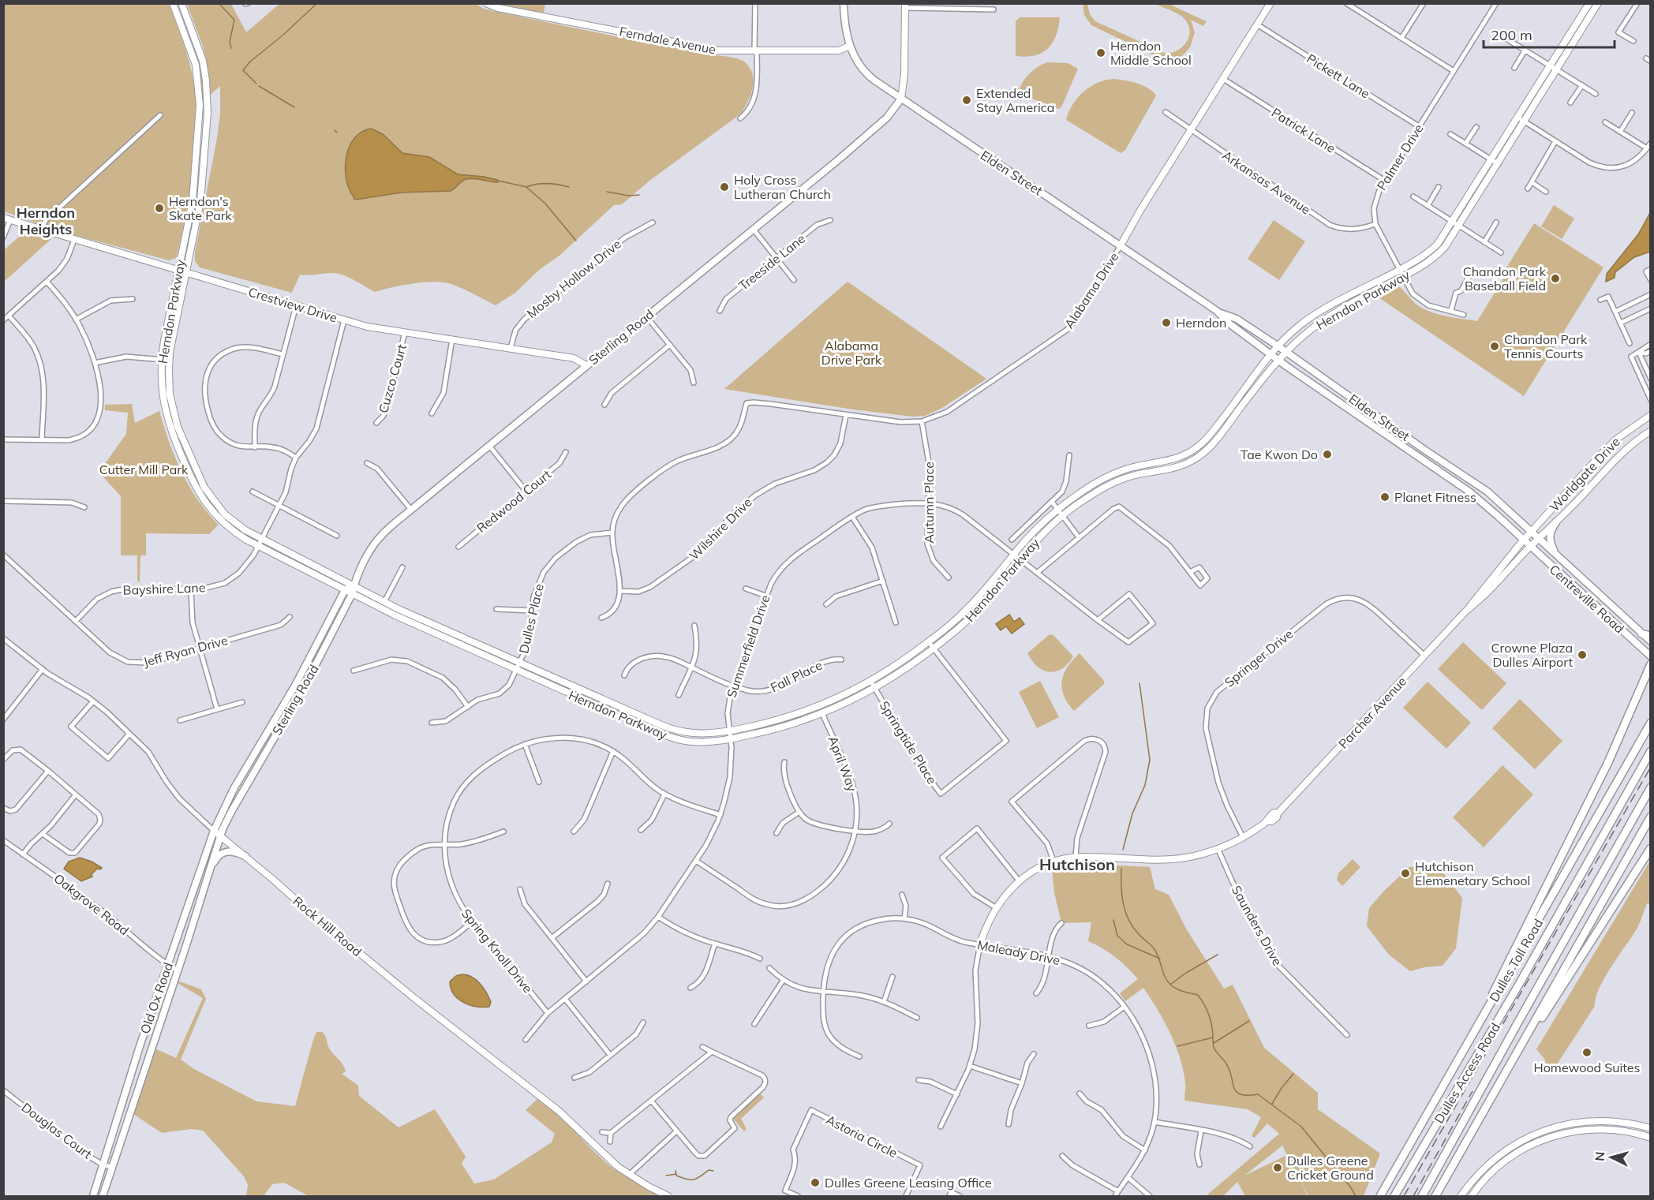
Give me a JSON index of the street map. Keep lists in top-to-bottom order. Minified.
{"streets":{"highway":["Dulles Toll Road","Dulles Access Road"],"main road":["Ferndale Avenue","Elden Street","Alabama Drive","Herndon Parkway","Crestview Drive","Sterling Road","Worldgate Drive","Centreville Road","Parcher Avenue","Rock Hill Road","Old Ox Road"],"street":["Pickett Lane","Patrick Lane","Palmer Drive","Arkansas Avenue","Treeside Lane","Mosby Hollow Drive","Cuzco Court","Redwood Court","Autumn Place","Wilshire Drive","Bayshire Lane","Dulles Place","Summerfield Drive","Jeff Ryan Drive","Springer Drive","Fall Place","Springtide Place","April Way","Oakgrove Road","Saunders Drive","Spring Knoll Drive","Maleady Drive","Douglas Court","Astoria Circle"]},"crossings":[["Ferndale Avenue","Elden Street"],["Pickett Lane","Palmer Drive"],["Pickett Lane","Alabama Drive"],["Patrick Lane","Palmer Drive"],["Patrick Lane","Alabama Drive"],["Palmer Drive","Arkansas Avenue"],["Palmer Drive","Herndon Parkway"],["Elden Street","Alabama Drive"],["Elden Street","Herndon Parkway"],["Elden Street","Sterling Road"],["Elden Street","Worldgate Drive"],["Elden Street","Centreville Road"],["Elden Street","Parcher Avenue"],["Arkansas Avenue","Alabama Drive"],["Mosby Hollow Drive","Crestview Drive"],["Alabama Drive","Autumn Place"],["Alabama Drive","Wilshire Drive"],["Alabama Drive","Dulles Place"],["Herndon Parkway","Crestview Drive"],["Herndon Parkway","Sterling Road"],["Herndon Parkway","Bayshire Lane"],["Herndon Parkway","Dulles Place"],["Herndon Parkway","Summerfield Drive"],["Herndon Parkway","Springtide Place"],["Herndon Parkway","April Way"],["Crestview Drive","Sterling Road"],["Crestview Drive","Cuzco Court"],["Crestview Drive","Bayshire Lane"],["Sterling Road","Old Ox Road"],["Worldgate Drive","Centreville Road"],["Worldgate Drive","Parcher Avenue"],["Autumn Place","Summerfield Drive"],["Bayshire Lane","Jeff Ryan Drive"],["Centreville Road","Parcher Avenue"],["Summerfield Drive","Fall Place"],["Summerfield Drive","April Way"],["Summerfield Drive","Spring Knoll Drive"],["Springer Drive","Parcher Avenue"],["Parcher Avenue","Saunders Drive"],["Parcher Avenue","Maleady Drive"],["Oakgrove Road","Old Ox Road"],["Rock Hill Road","Old Ox Road"],["Old Ox Road","Douglas Court"]],"districts":["Herndon Heights","Hutchison"],"parks":["Alabama Drive Park","Cutter Mill Park"],"places":["Herndon Middle School","Extended Stay America","Holy Cross Lutheran Church","Herndon's Skate Park","Chandon Park Baseball Field","Herndon","Chandon Park Tennis Courts","Tae Kwon Do","Planet Fitness","Crowne Plaza Dulles Airport","Hutchison Elemenetary School","Homewood Suites","Dulles Greene Cricket Ground","Dulles Greene Leasing Office"],"scale_bar":"200 m","north":"left"}
